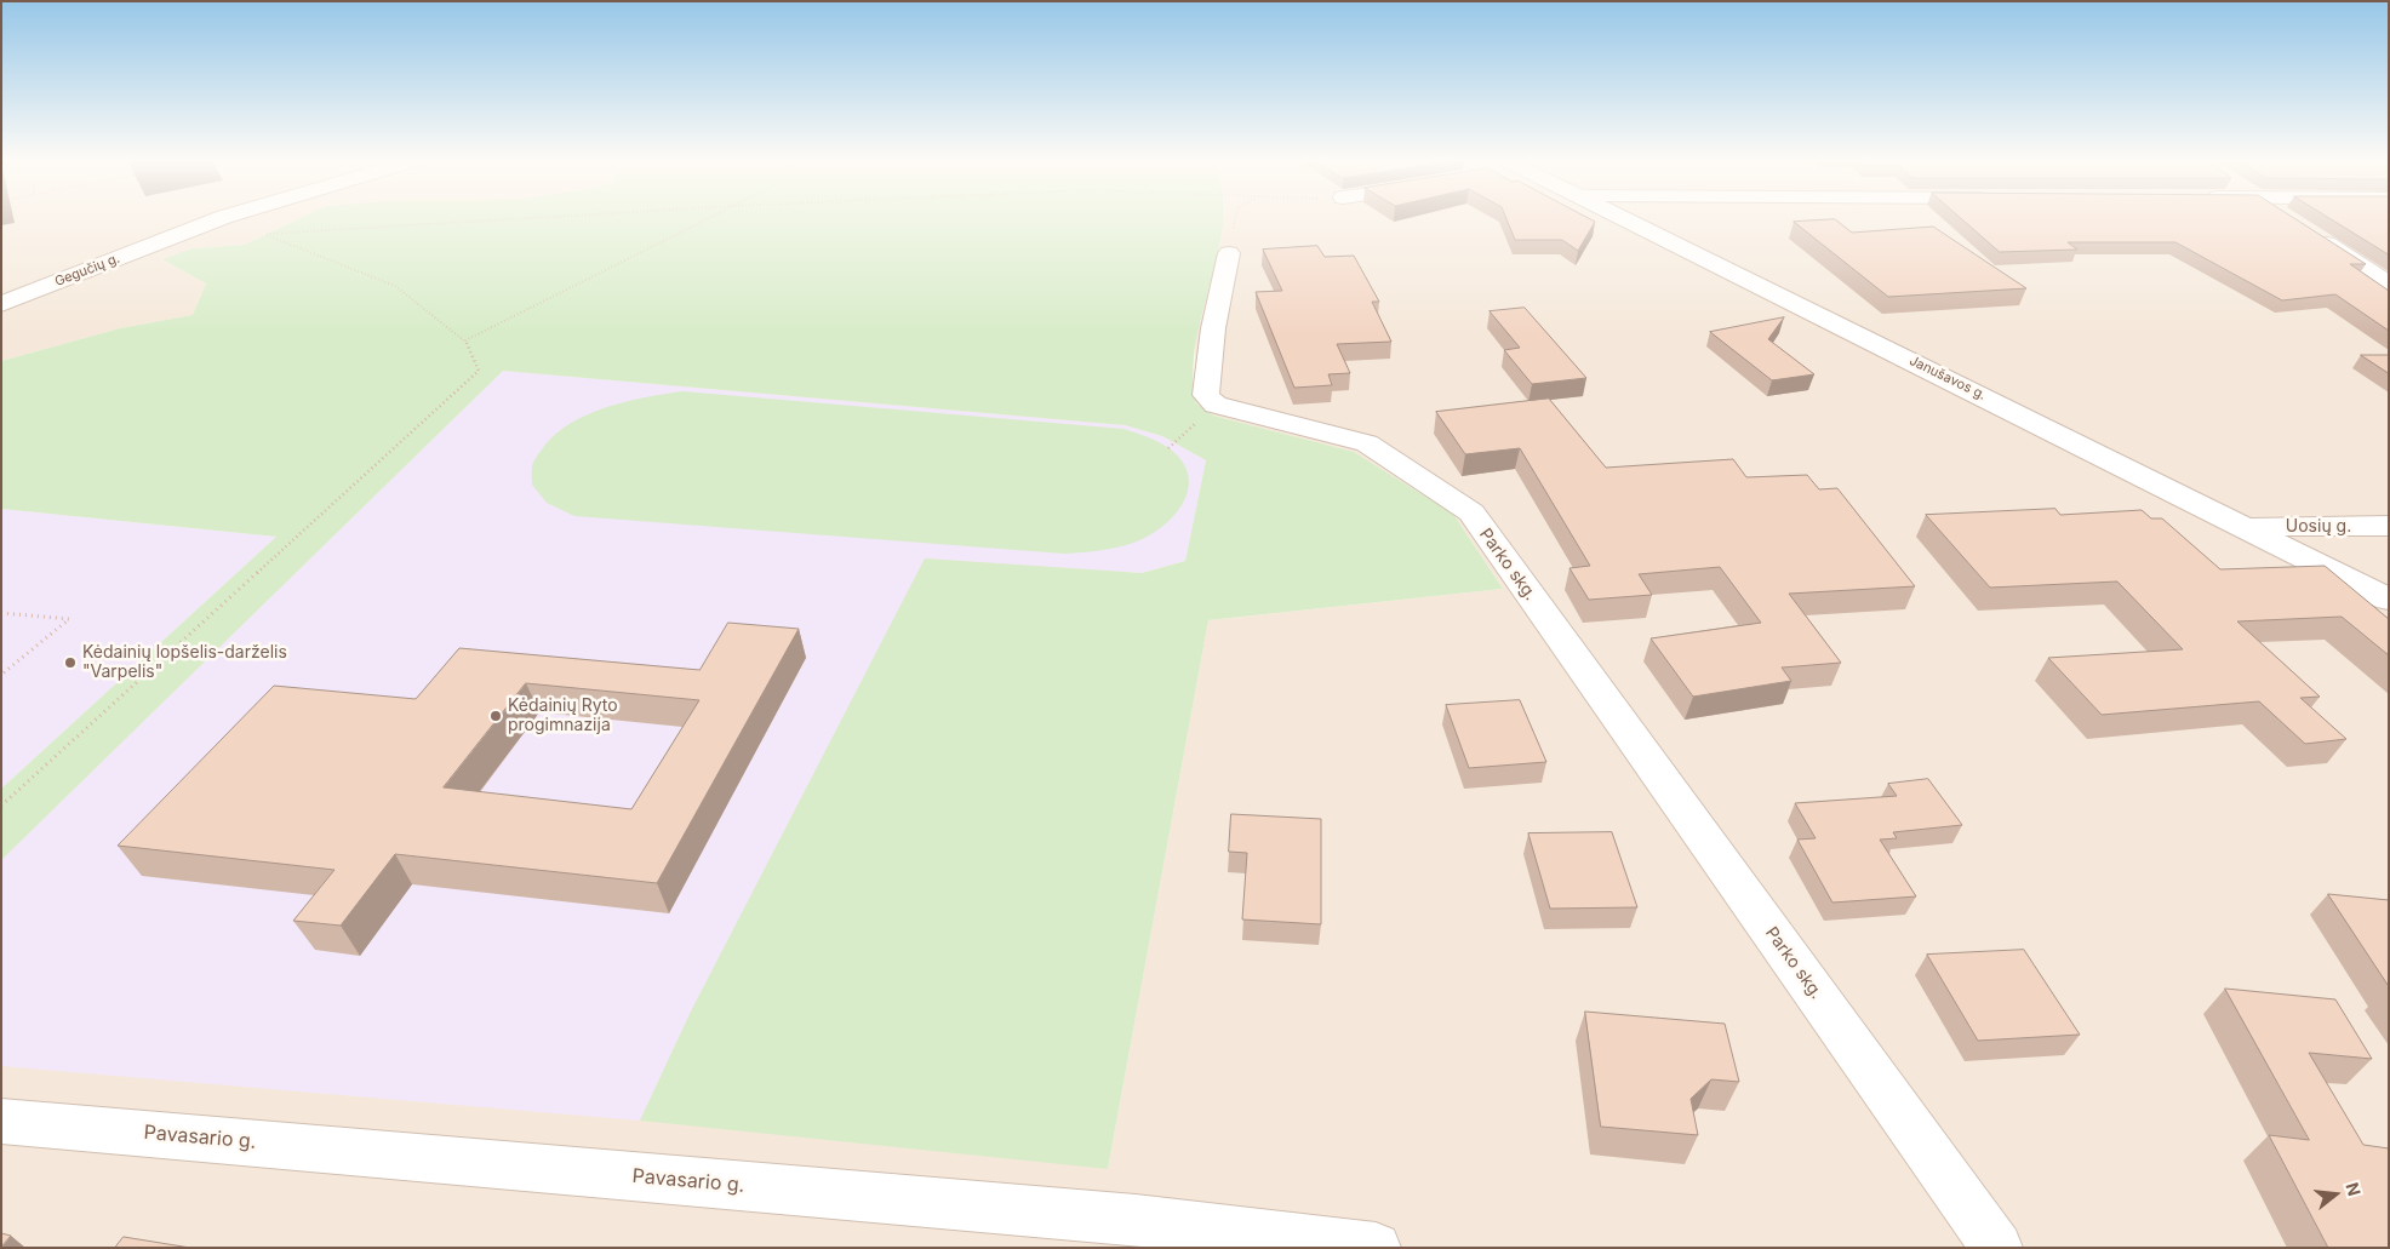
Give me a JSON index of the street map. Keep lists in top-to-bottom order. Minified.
{"streets":{"street":["Gegučių g.","Janušavos g.","Uosių g.","Parko skg.","Pavasario g."]},"crossings":[["Janušavos g.","Uosių g."]],"places":["Kėdainių lopšelis-darželis \"Varpelis\"","Kėdainių Ryto progimnazija"],"north":"right"}
